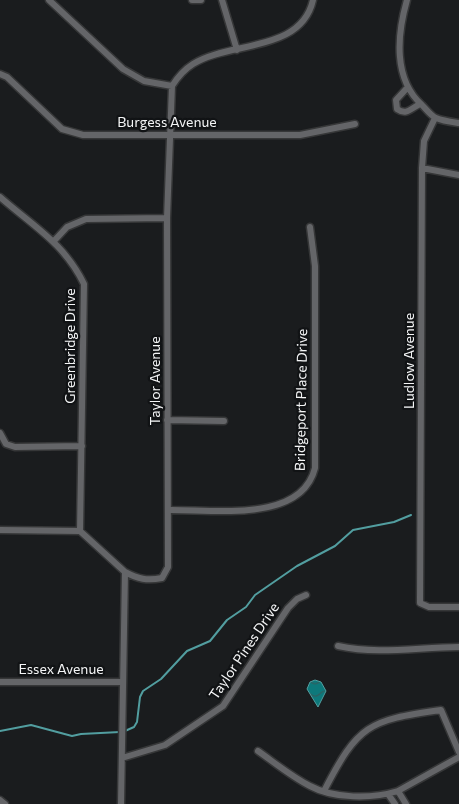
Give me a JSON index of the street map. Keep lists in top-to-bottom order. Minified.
{"streets":{"street":["Burgess Avenue","Greenbridge Drive","Ludlow Avenue","Taylor Avenue","Bridgeport Place Drive","Taylor Pines Drive","Essex Avenue"]},"crossings":[["Burgess Avenue","Taylor Avenue"],["Taylor Avenue","Bridgeport Place Drive"]]}
